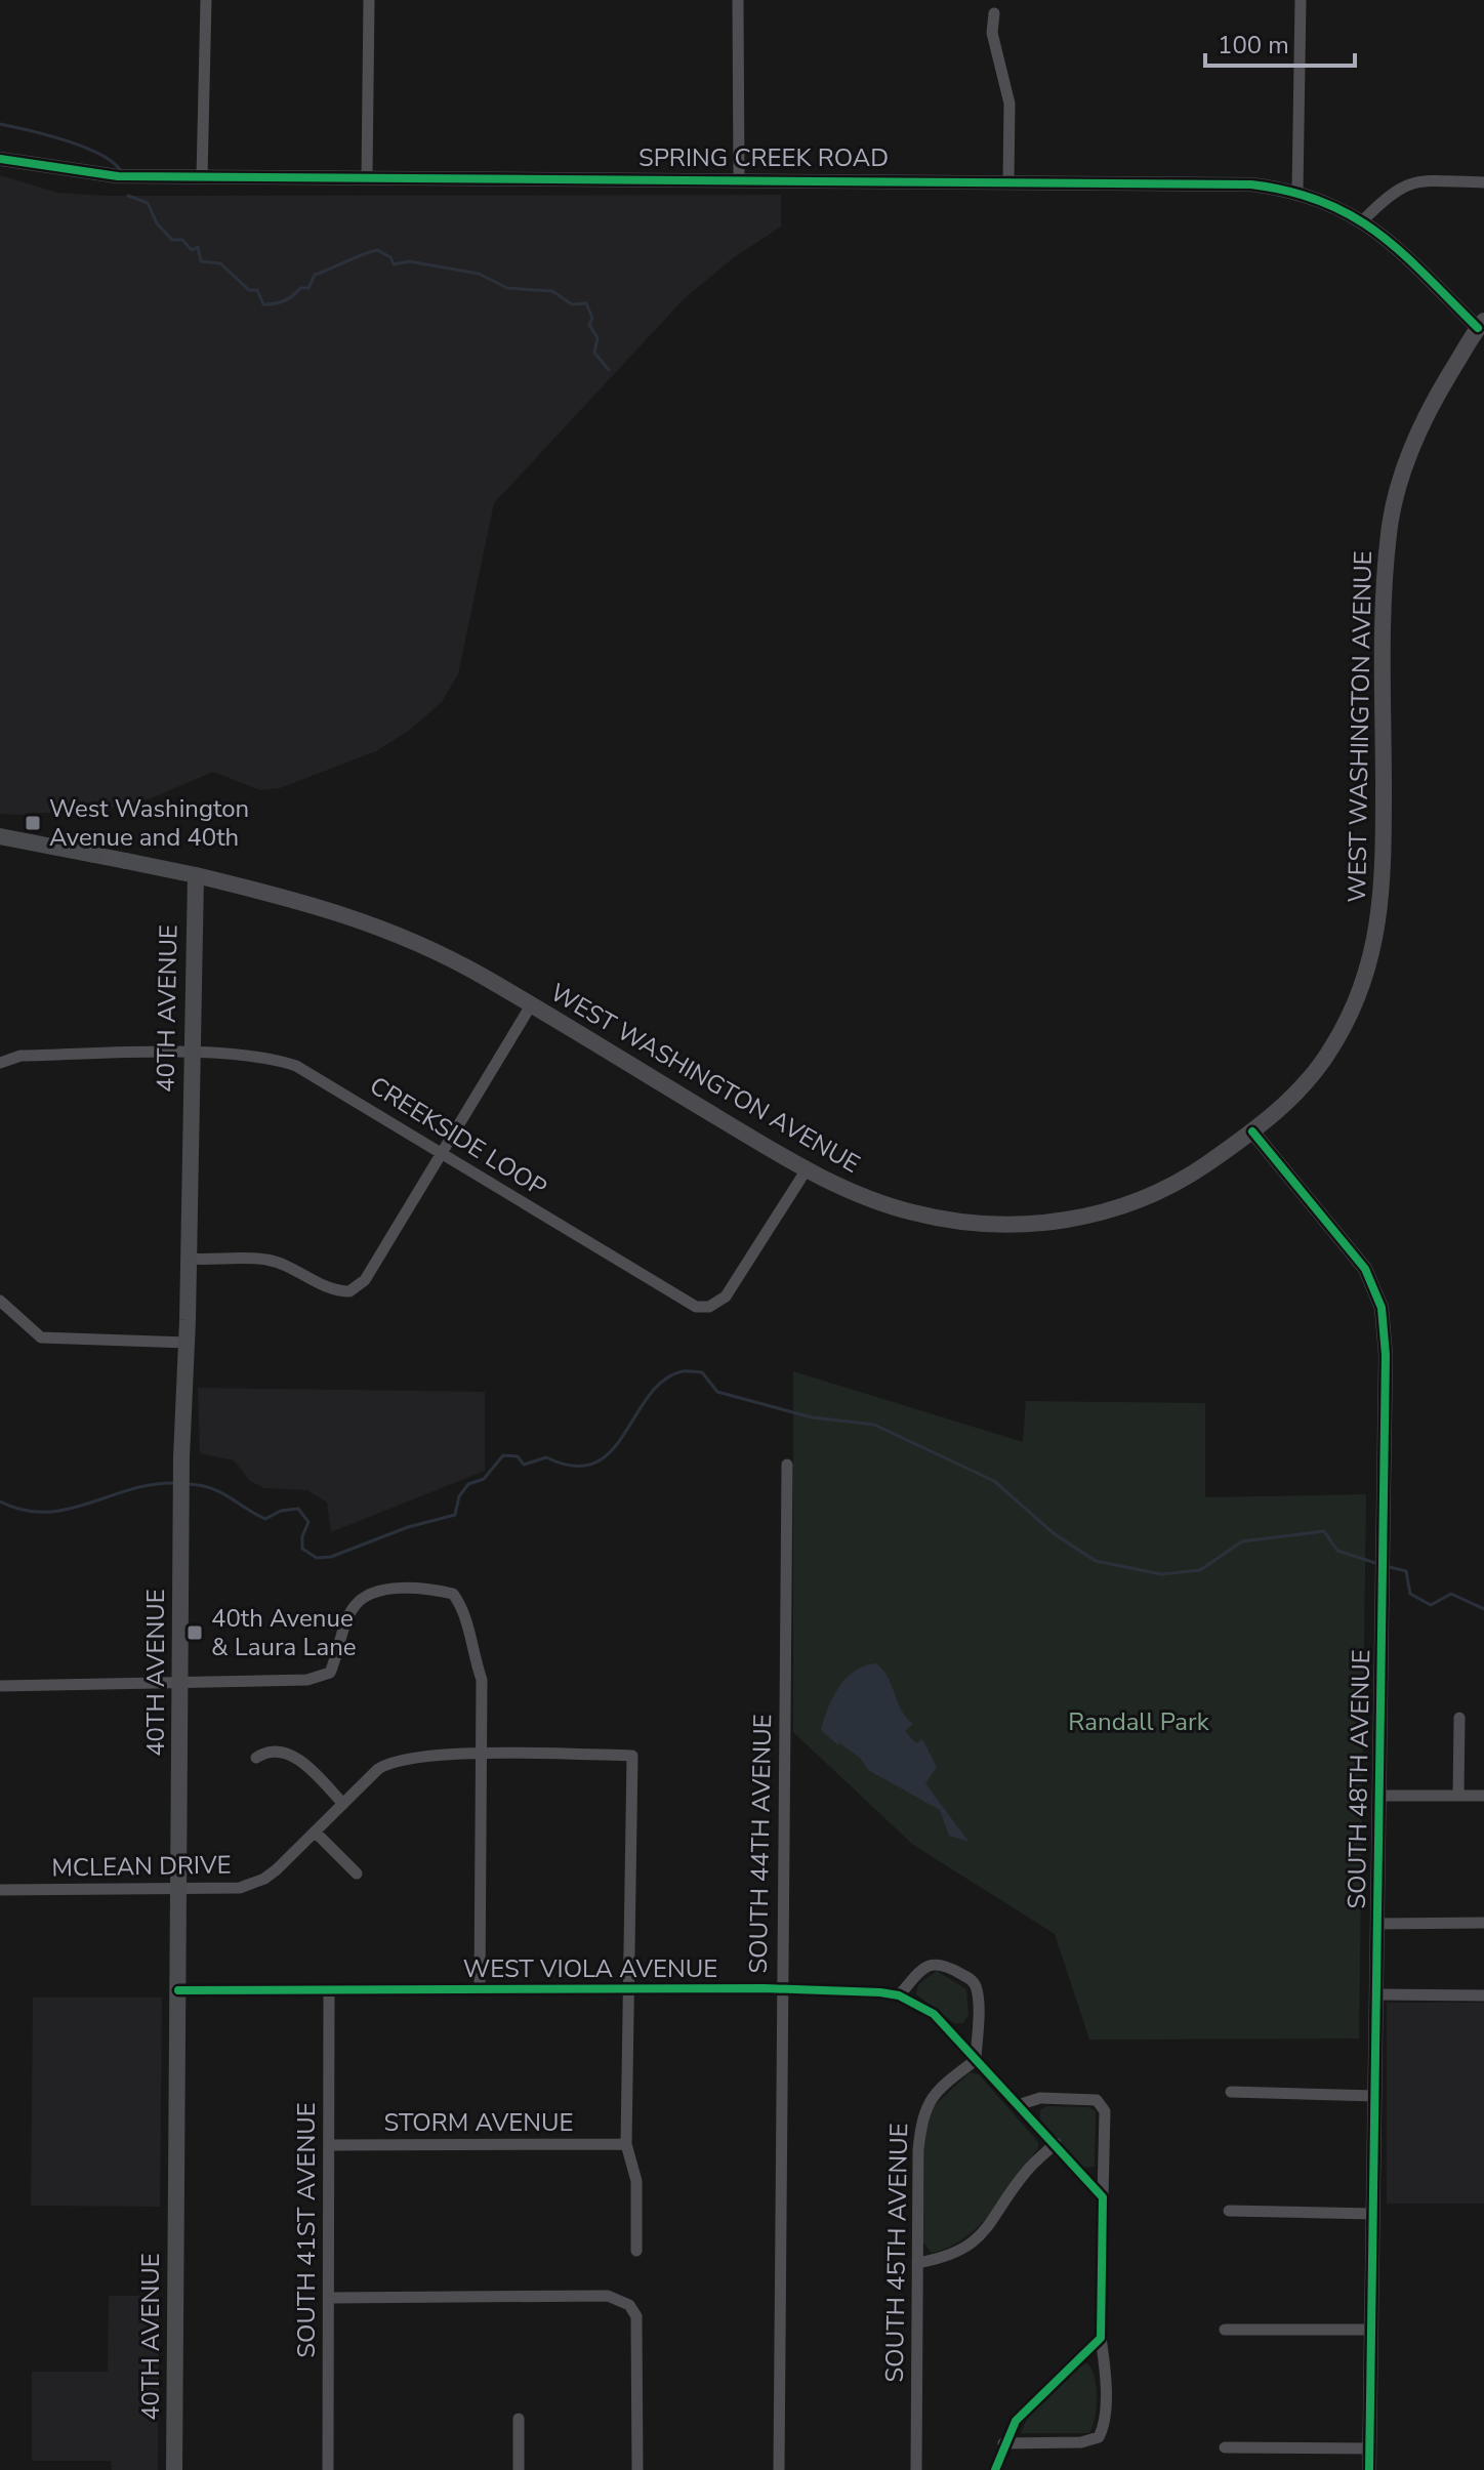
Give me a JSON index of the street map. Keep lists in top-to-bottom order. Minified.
{"streets":{"main road":["WEST WASHINGTON AVENUE","40TH AVENUE"],"street":["SPRING CREEK ROAD","CREEKSIDE LOOP","SOUTH 48TH AVENUE","SOUTH 44TH AVENUE","MCLEAN DRIVE","WEST VIOLA AVENUE","STORM AVENUE","SOUTH 41ST AVENUE","SOUTH 45TH AVENUE"]},"crossings":[["SPRING CREEK ROAD","WEST WASHINGTON AVENUE"],["WEST WASHINGTON AVENUE","40TH AVENUE"],["WEST WASHINGTON AVENUE","CREEKSIDE LOOP"],["WEST WASHINGTON AVENUE","SOUTH 48TH AVENUE"],["40TH AVENUE","CREEKSIDE LOOP"],["40TH AVENUE","MCLEAN DRIVE"],["40TH AVENUE","WEST VIOLA AVENUE"],["SOUTH 44TH AVENUE","WEST VIOLA AVENUE"],["MCLEAN DRIVE","WEST VIOLA AVENUE"],["WEST VIOLA AVENUE","SOUTH 41ST AVENUE"],["WEST VIOLA AVENUE","SOUTH 45TH AVENUE"],["STORM AVENUE","SOUTH 41ST AVENUE"]],"parks":["Randall Park"],"places":{"transit":["West Washington Avenue and 40th","40th Avenue & Laura Lane"]},"scale_bar":"100 m"}
